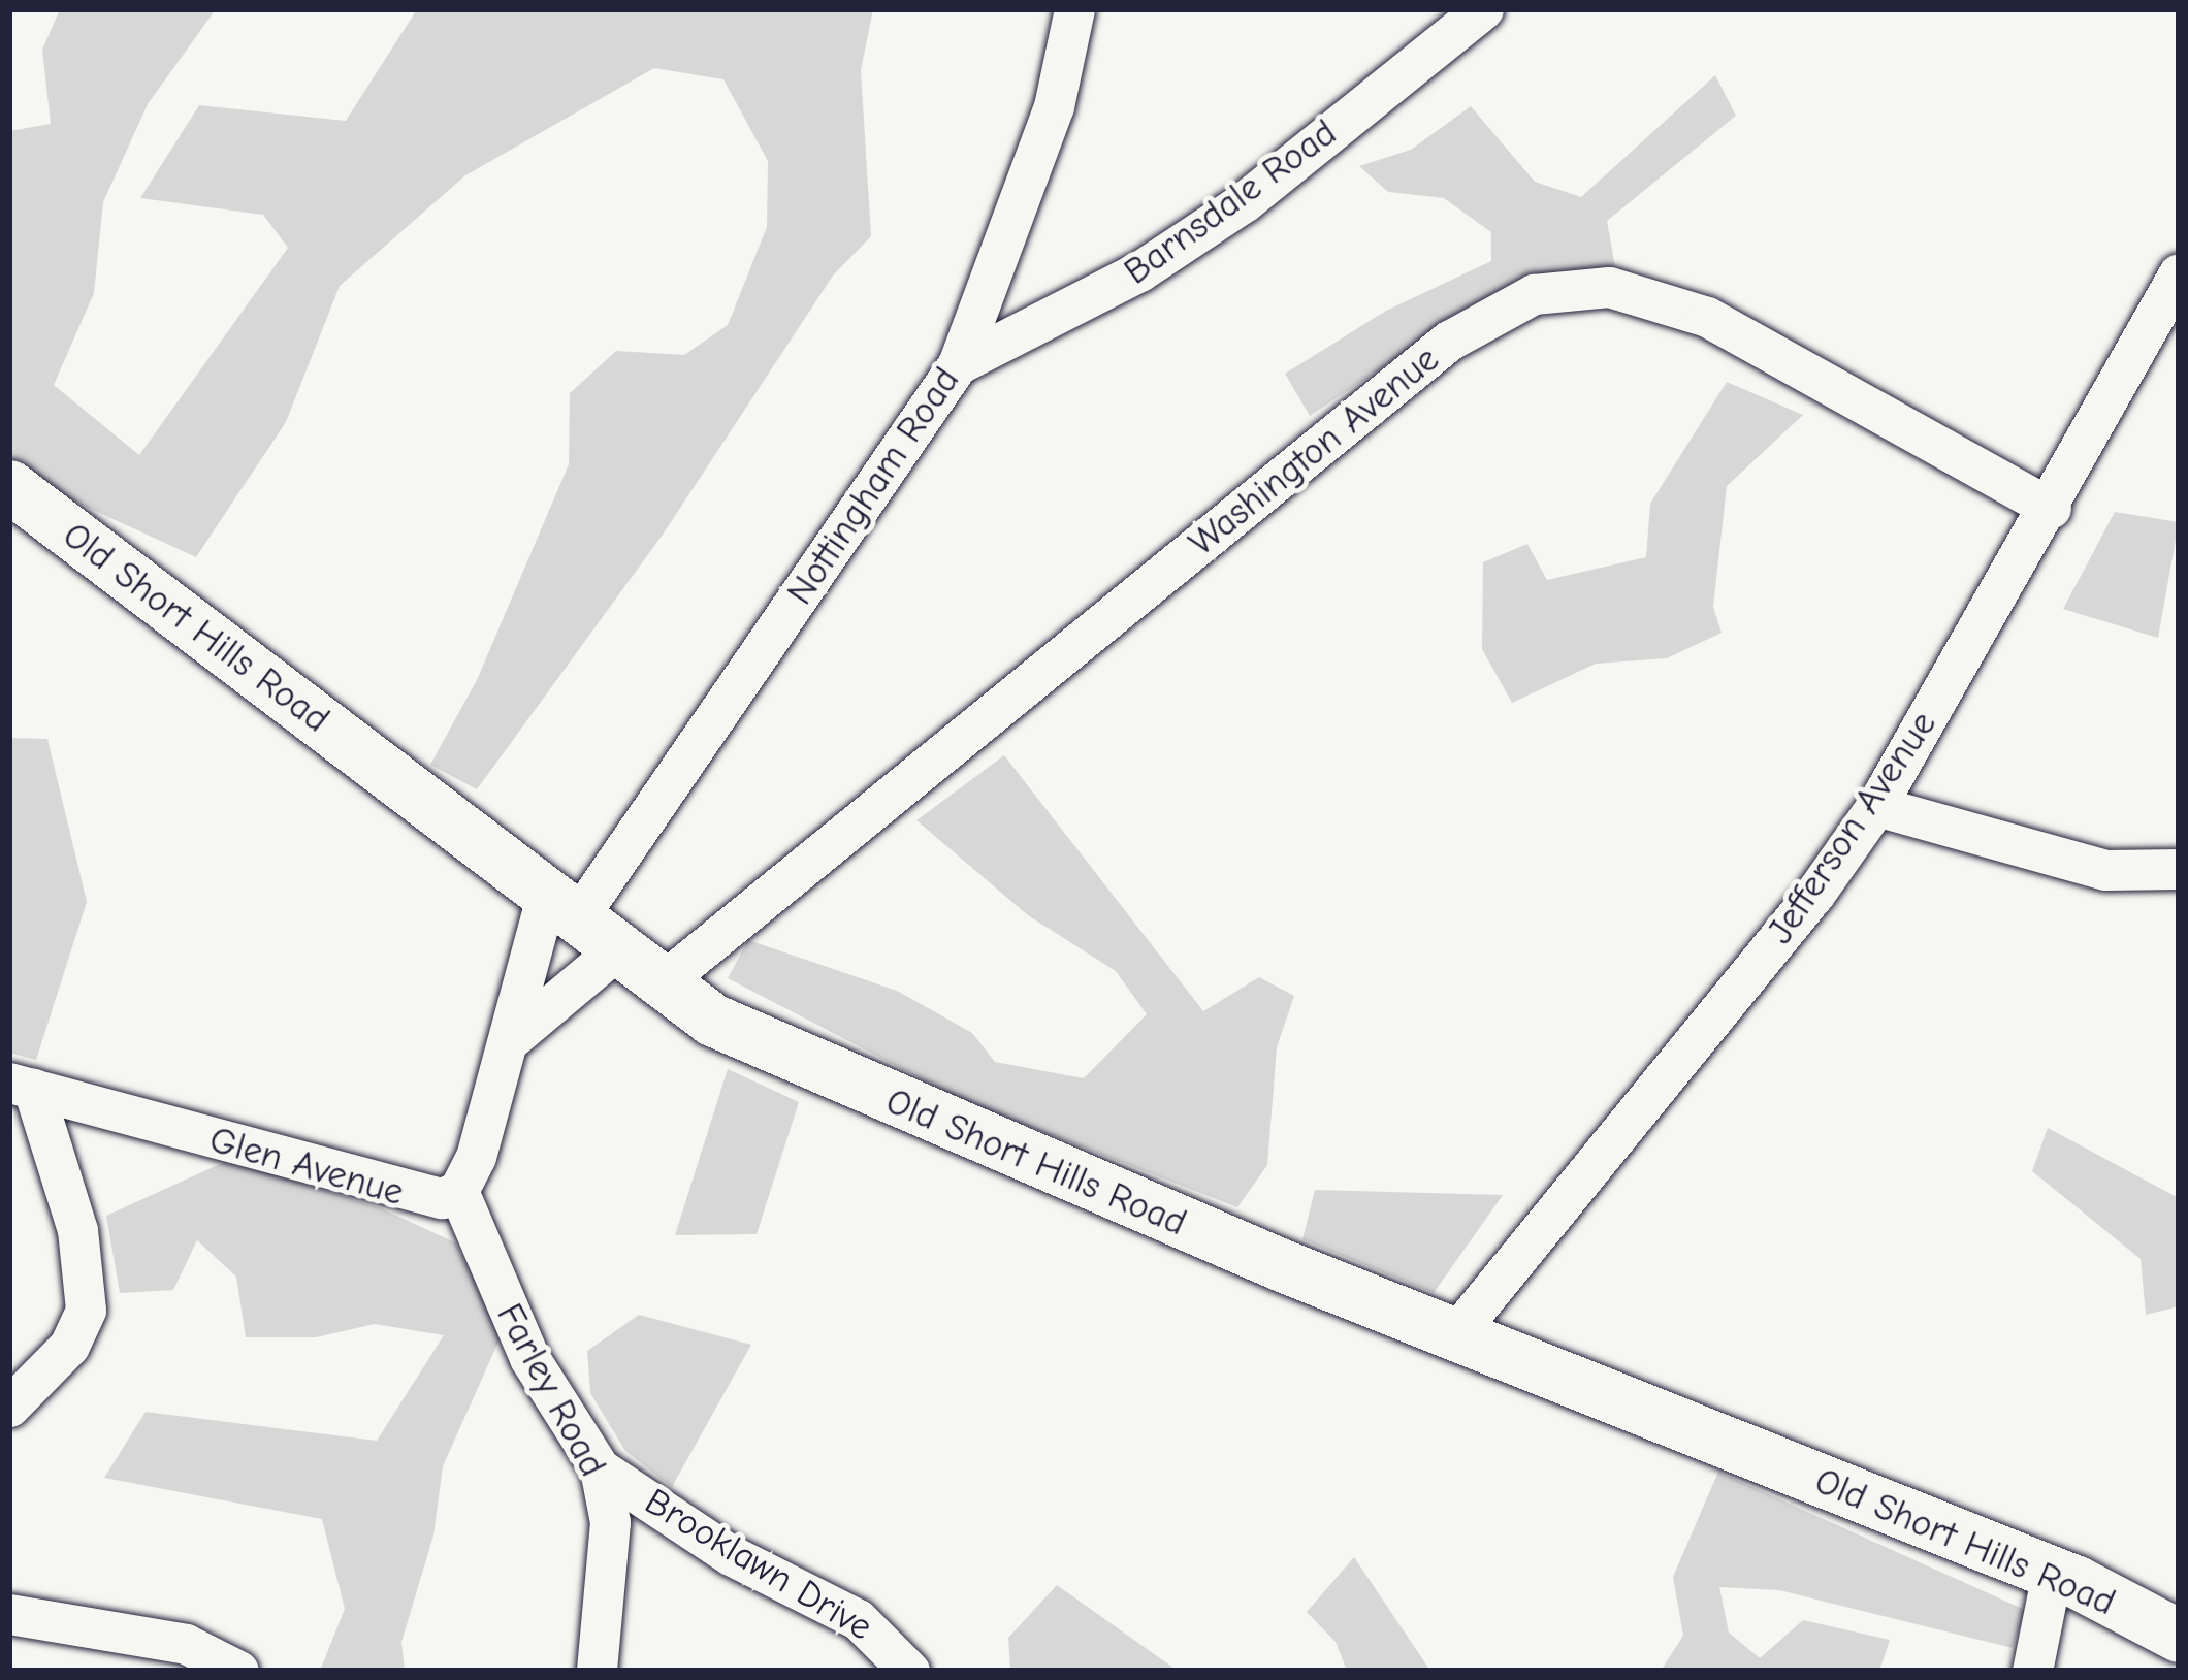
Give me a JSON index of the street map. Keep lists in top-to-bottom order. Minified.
{"streets":{"main road":["Old Short Hills Road"],"street":["Barnsdale Road","Washington Avenue","Nottingham Road","Jefferson Avenue","Glen Avenue","Farley Road","Brooklawn Drive"]},"crossings":[["Barnsdale Road","Nottingham Road"],["Washington Avenue","Old Short Hills Road"],["Washington Avenue","Jefferson Avenue"],["Nottingham Road","Old Short Hills Road"],["Nottingham Road","Glen Avenue"],["Old Short Hills Road","Jefferson Avenue"],["Old Short Hills Road","Glen Avenue"],["Glen Avenue","Farley Road"],["Farley Road","Brooklawn Drive"]]}
